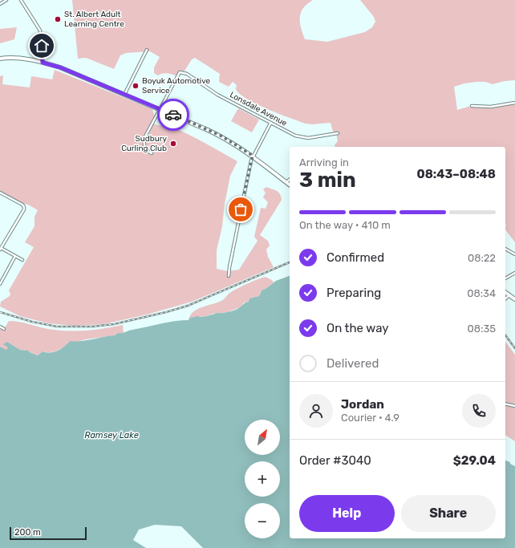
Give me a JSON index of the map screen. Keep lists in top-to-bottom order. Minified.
{"streets":{"street":["Lonsdale Avenue"]},"water":["Ramsey Lake"],"places":["St. Albert Adult Learning Centre","Boyuk Automotive Service","Sudbury Curling Club"],"scale_bar":"200 m","north":"top right","page":{"heading":["3 min","Arriving in","08:43–08:48"],"panel":["Jordan","Courier · 4.9","Order #3040","$29.04"],"bar":"On the way · 410 m","list":[["Confirmed","08:22"],["Preparing","08:34"],["On the way","08:35"],"Delivered"],"map_buttons":["+","−"],"buttons":["Help","Share"],"scale":"200 m"}}
